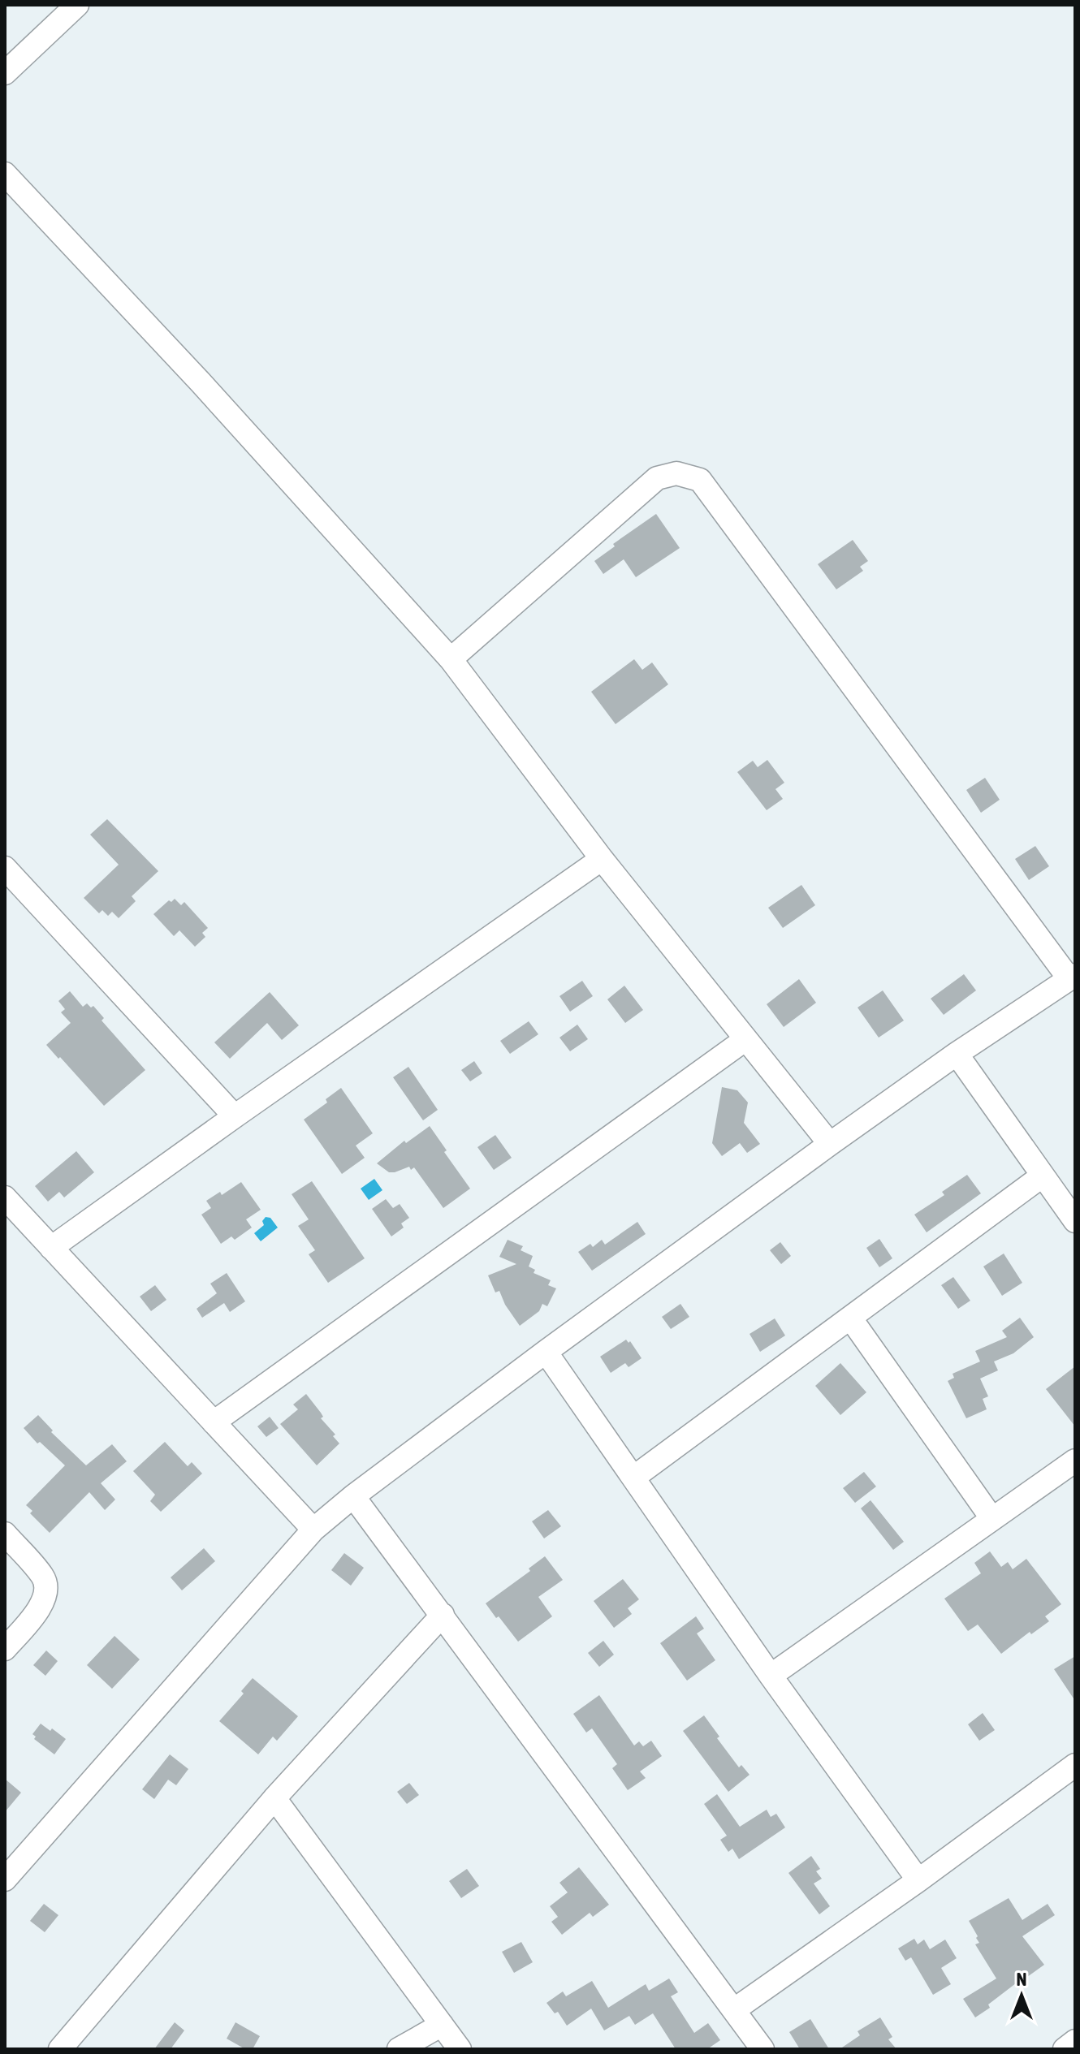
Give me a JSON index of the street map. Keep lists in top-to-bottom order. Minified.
{"north":"top"}
